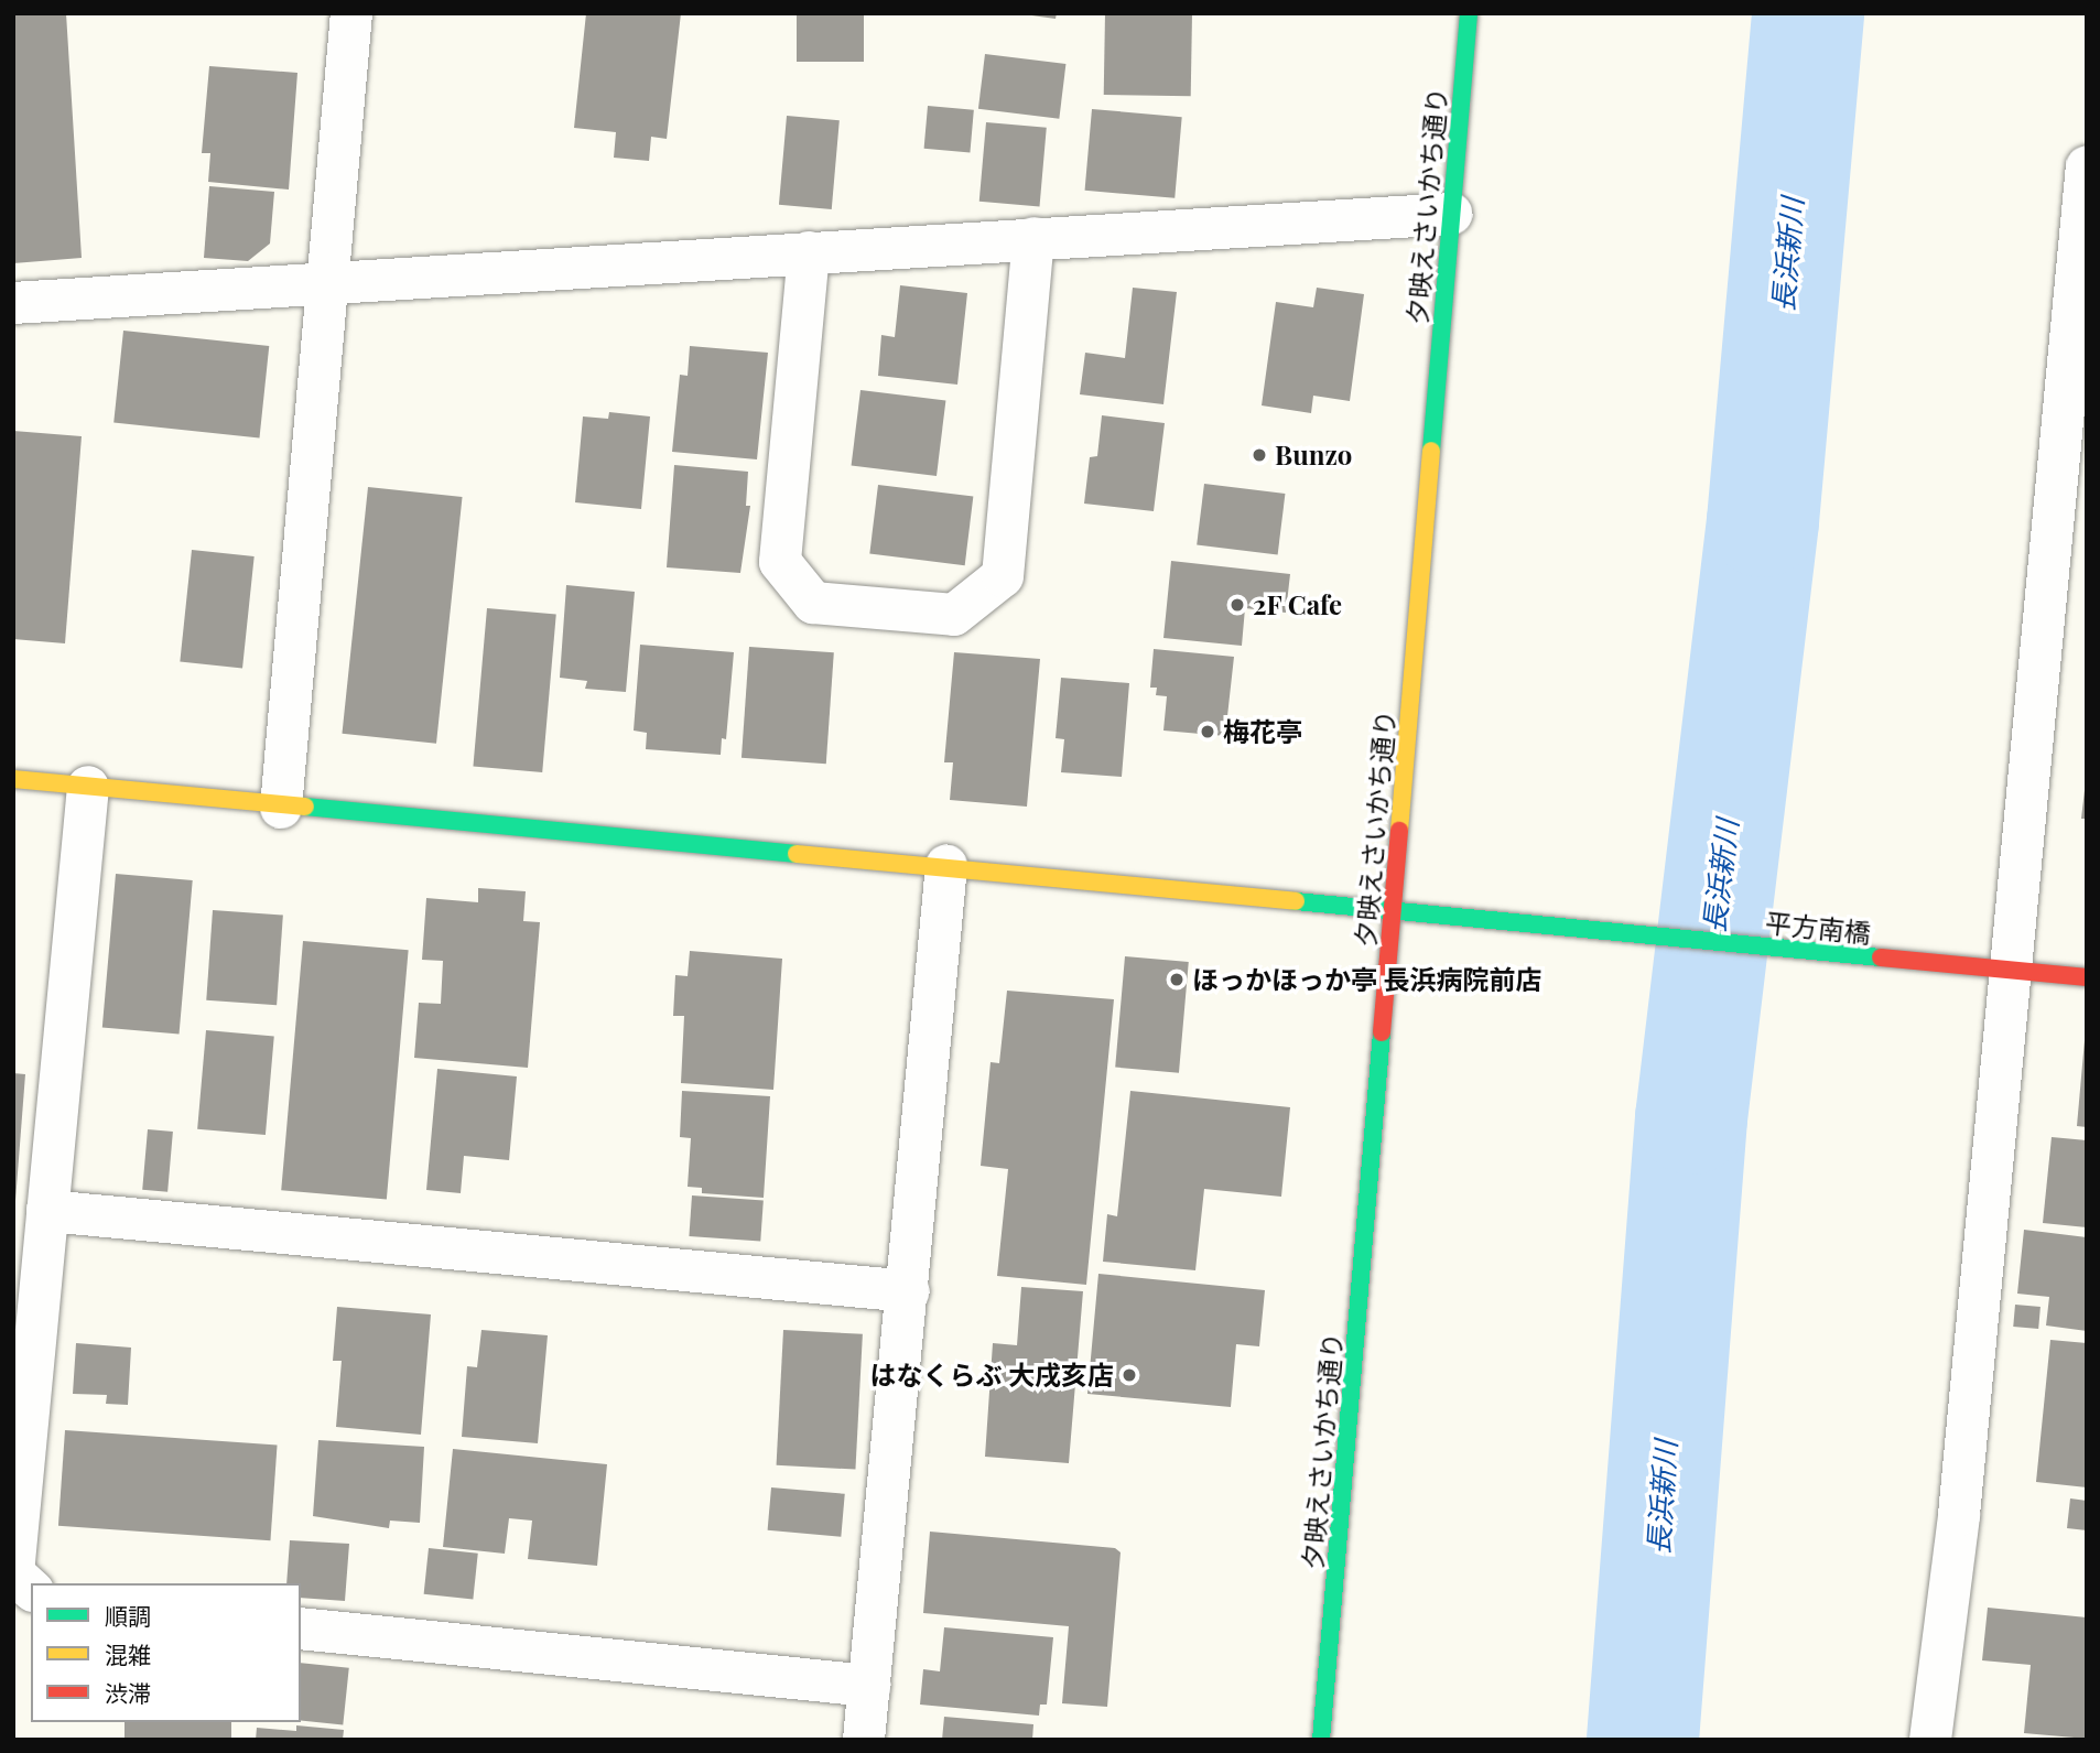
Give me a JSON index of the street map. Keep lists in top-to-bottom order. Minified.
{"streets":{"street":["夕映えさいかち通り","平方南橋"]},"crossings":[["夕映えさいかち通り","平方南橋"]],"water":["長浜新川"],"places":["Bunzo","2F Cafe","梅花亭","ほっかほっか亭 長浜病院前店","はなくらぶ 大戌亥店"],"legend":["順調","混雑","渋滞"]}
